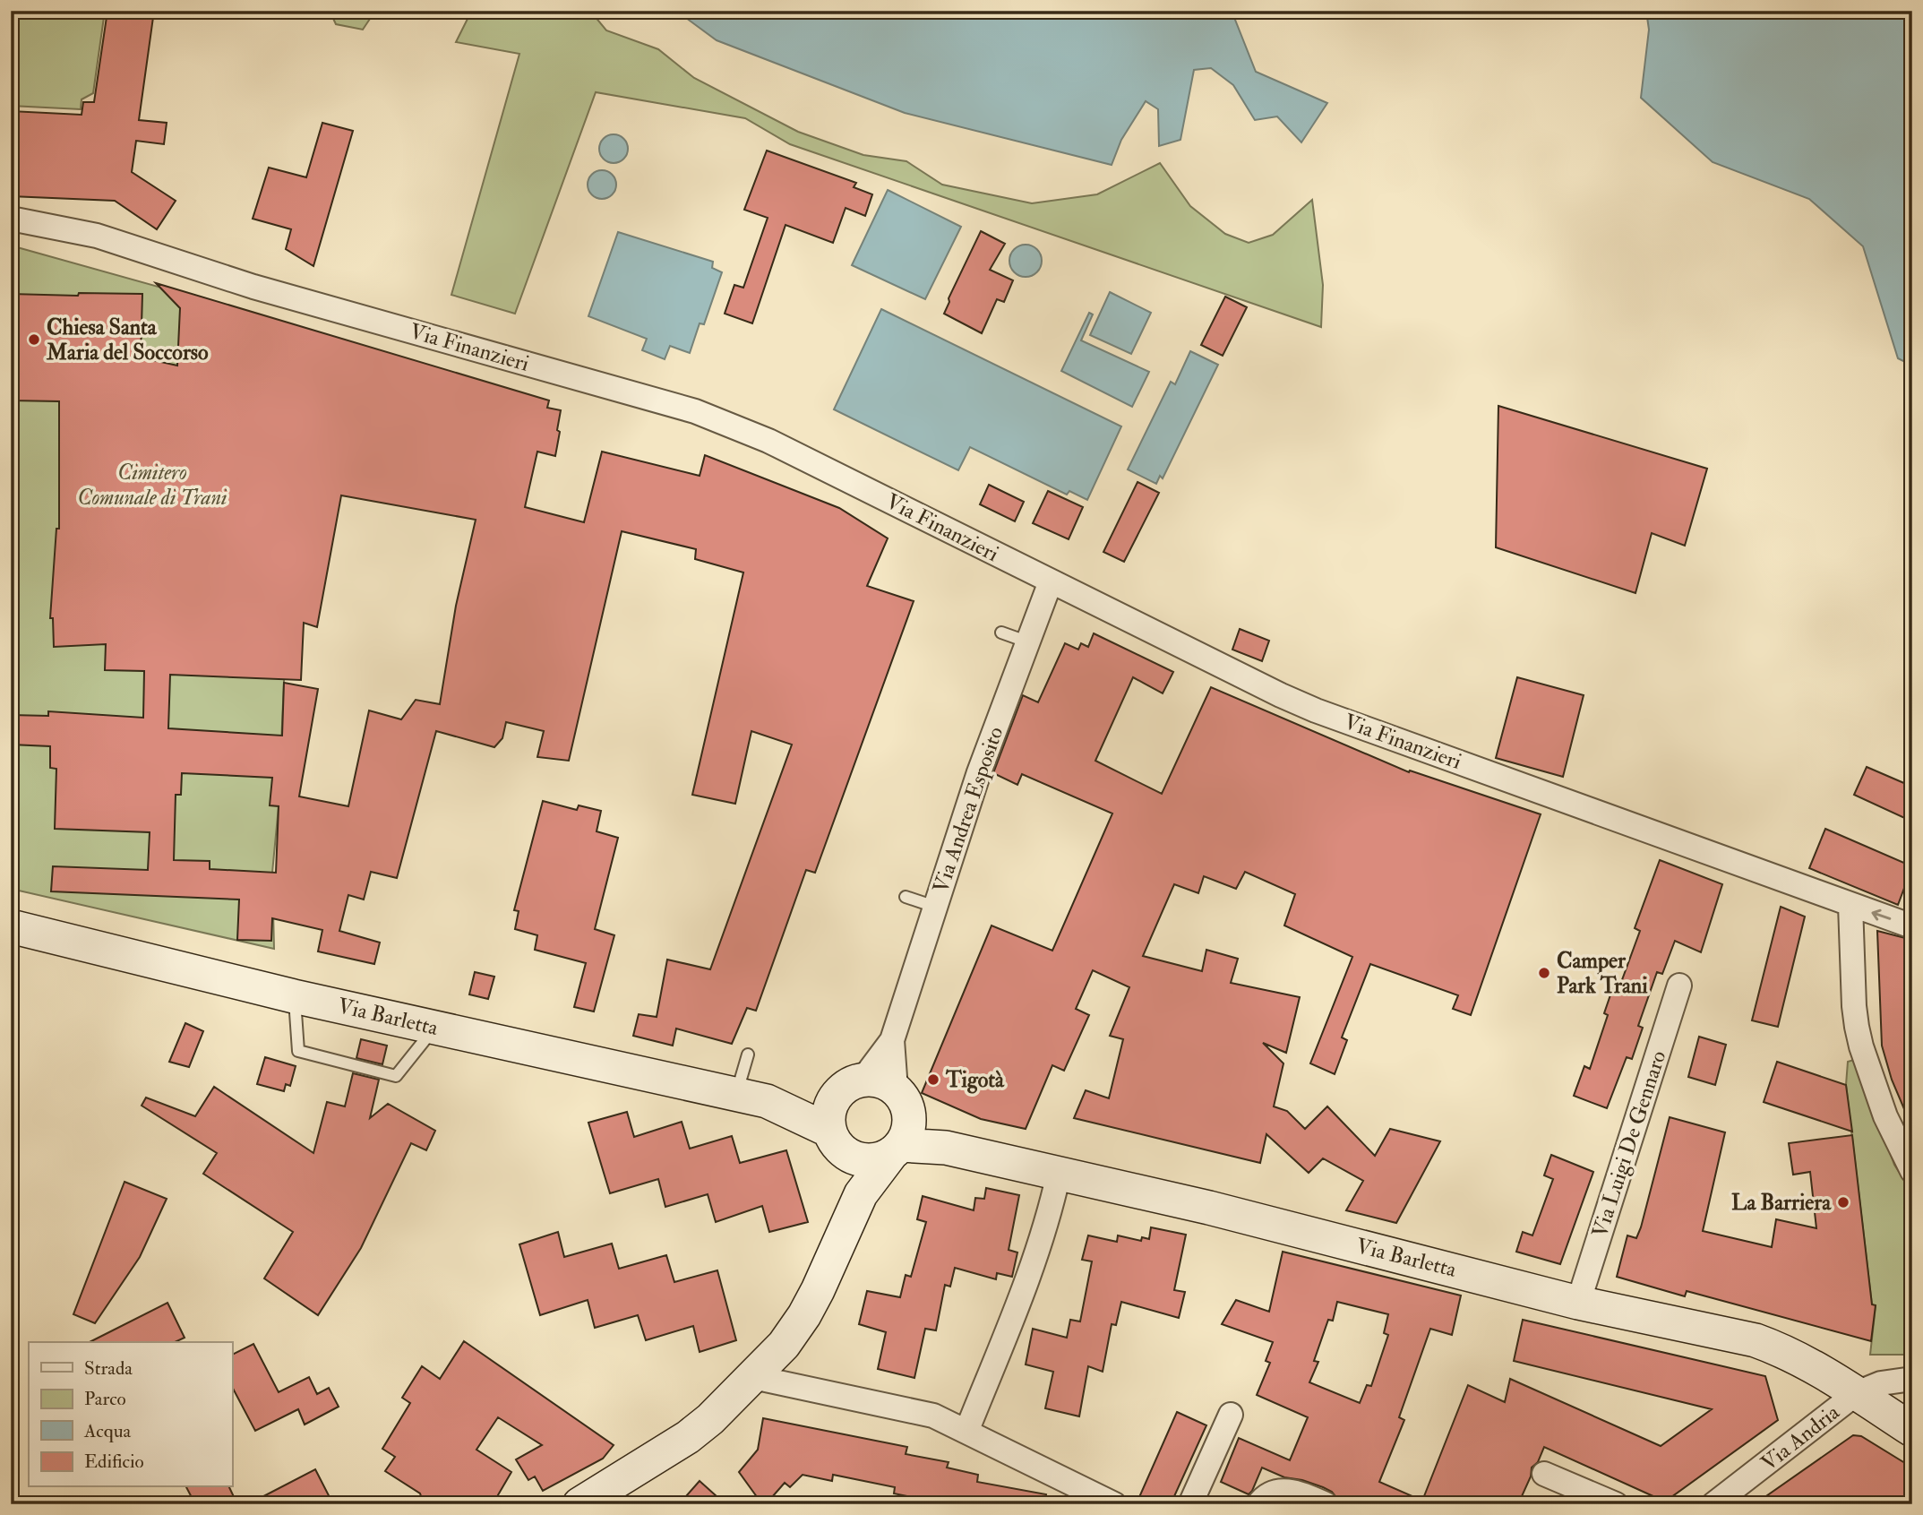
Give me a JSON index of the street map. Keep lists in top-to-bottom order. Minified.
{"streets":{"main road":["Via Barletta"],"street":["Via Finanzieri","Via Andrea Esposito","Via Luigi De Gennaro","Via Andria"]},"crossings":[["Via Finanzieri","Via Andrea Esposito"],["Via Andrea Esposito","Via Barletta"],["Via Barletta","Via Luigi De Gennaro"],["Via Barletta","Via Andria"]],"parks":["Cimitero Comunale di Trani"],"places":["Chiesa Santa Maria del Soccorso","Camper Park Trani","Tigotà","La Barriera"],"legend":["Strada","Parco","Acqua","Edificio"]}
